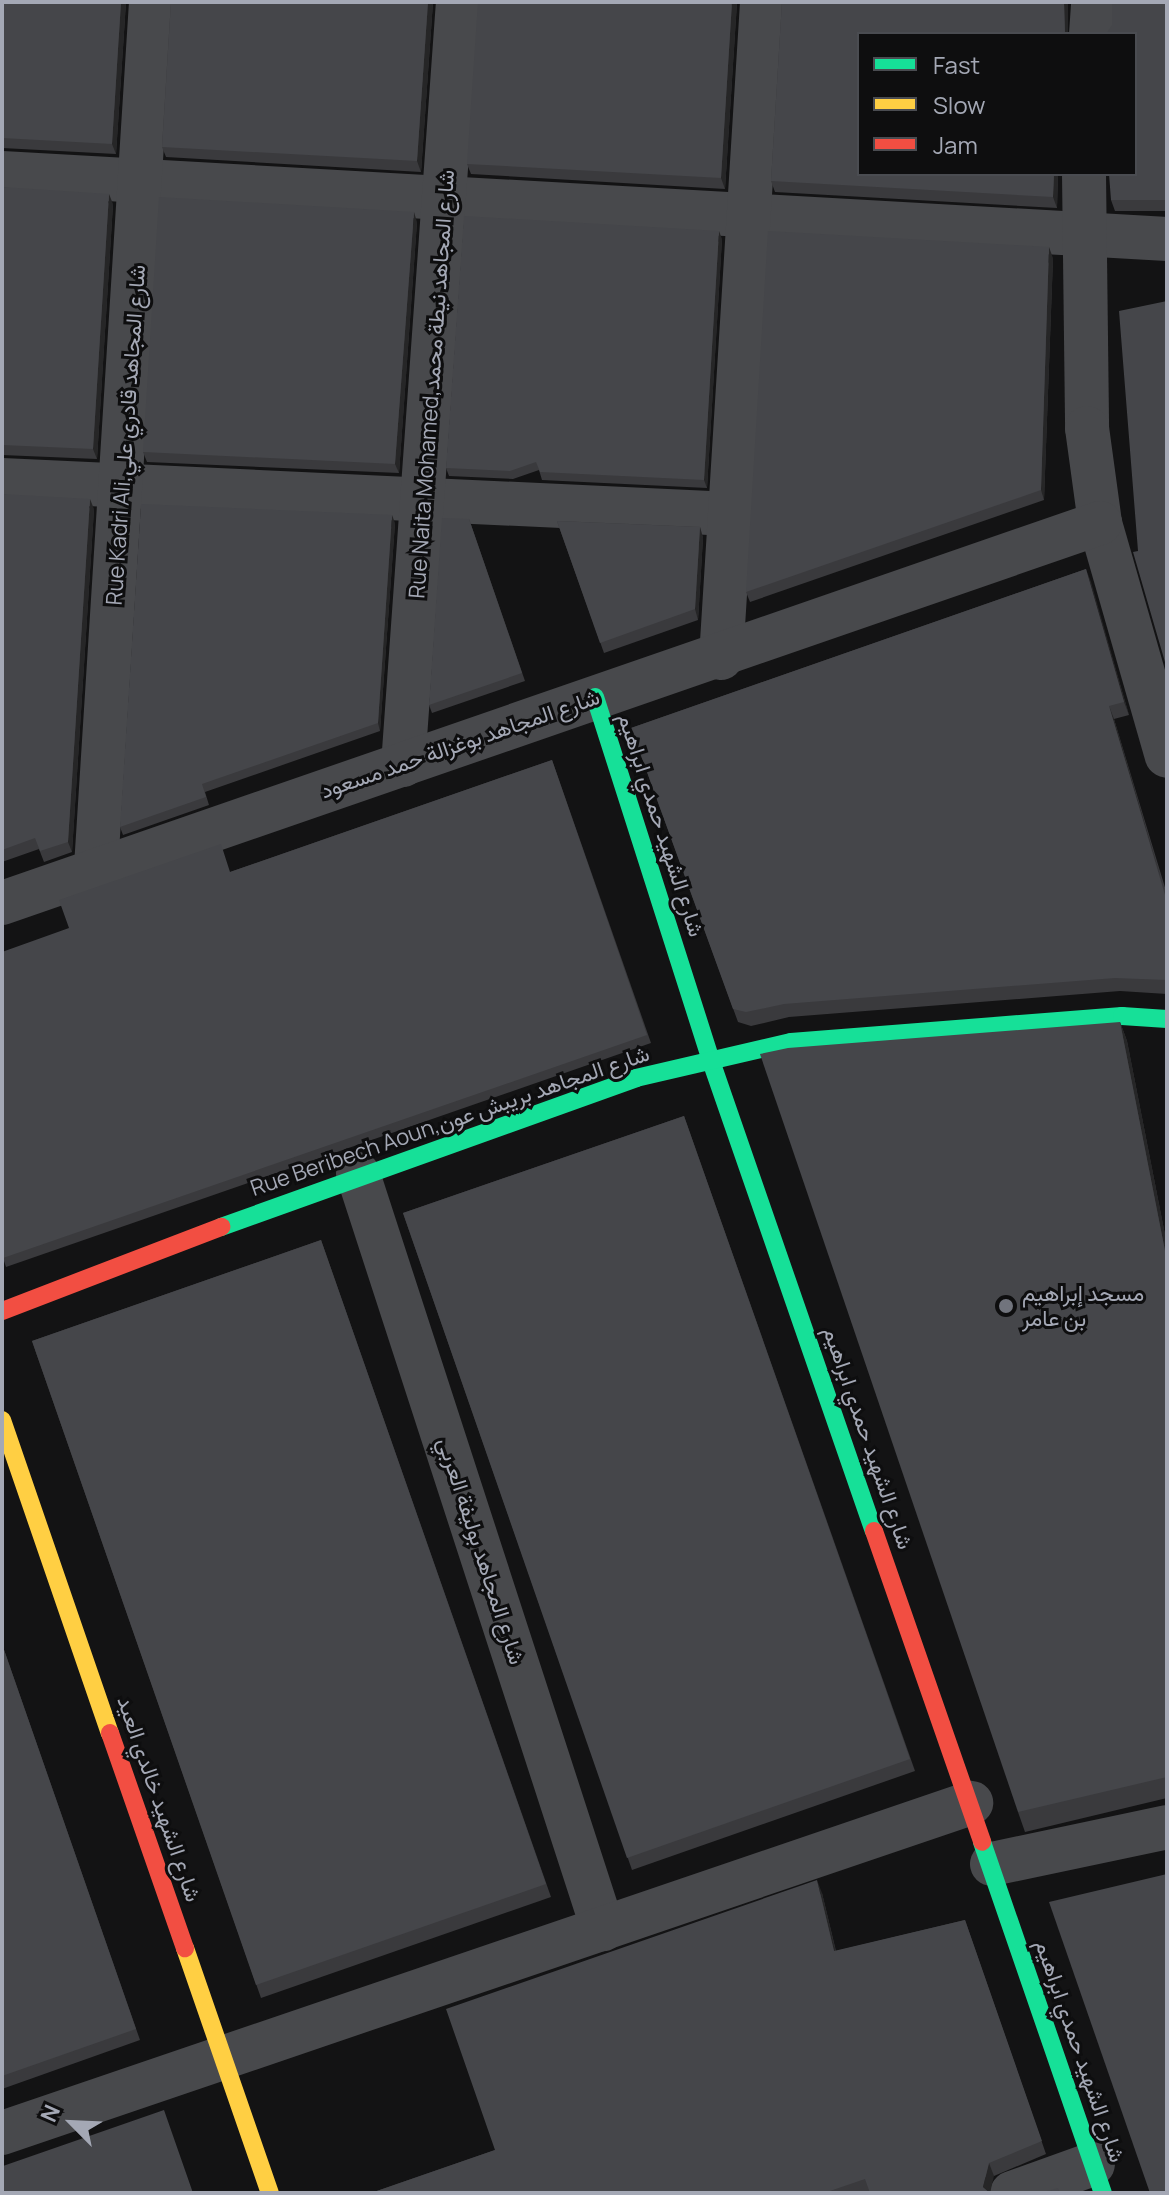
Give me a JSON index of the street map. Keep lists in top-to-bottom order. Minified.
{"streets":{"street":["Rue Naita Mohamed,شارع المجاهد نيطة محمد","Rue Kadri Ali,شارع المجاهد قادري علي","شارع المجاهد بوغزالة حمد مسعود","شارع الشهيد حمدي ابراهيم","Rue Beribech Aoun,شارع المجاهد بريبش عون","شارع المجاهد بوليفة العربي","شارع الشهيد خالدي العيد"]},"crossings":[["Rue Naita Mohamed,شارع المجاهد نيطة محمد","شارع المجاهد بوغزالة حمد مسعود"],["Rue Kadri Ali,شارع المجاهد قادري علي","شارع المجاهد بوغزالة حمد مسعود"],["شارع المجاهد بوغزالة حمد مسعود","شارع الشهيد حمدي ابراهيم"],["شارع الشهيد حمدي ابراهيم","Rue Beribech Aoun,شارع المجاهد بريبش عون"],["Rue Beribech Aoun,شارع المجاهد بريبش عون","شارع المجاهد بوليفة العربي"]],"places":["مسجد إبراهيم بن عامر"],"legend":["Fast","Slow","Jam"],"north":"top left"}
